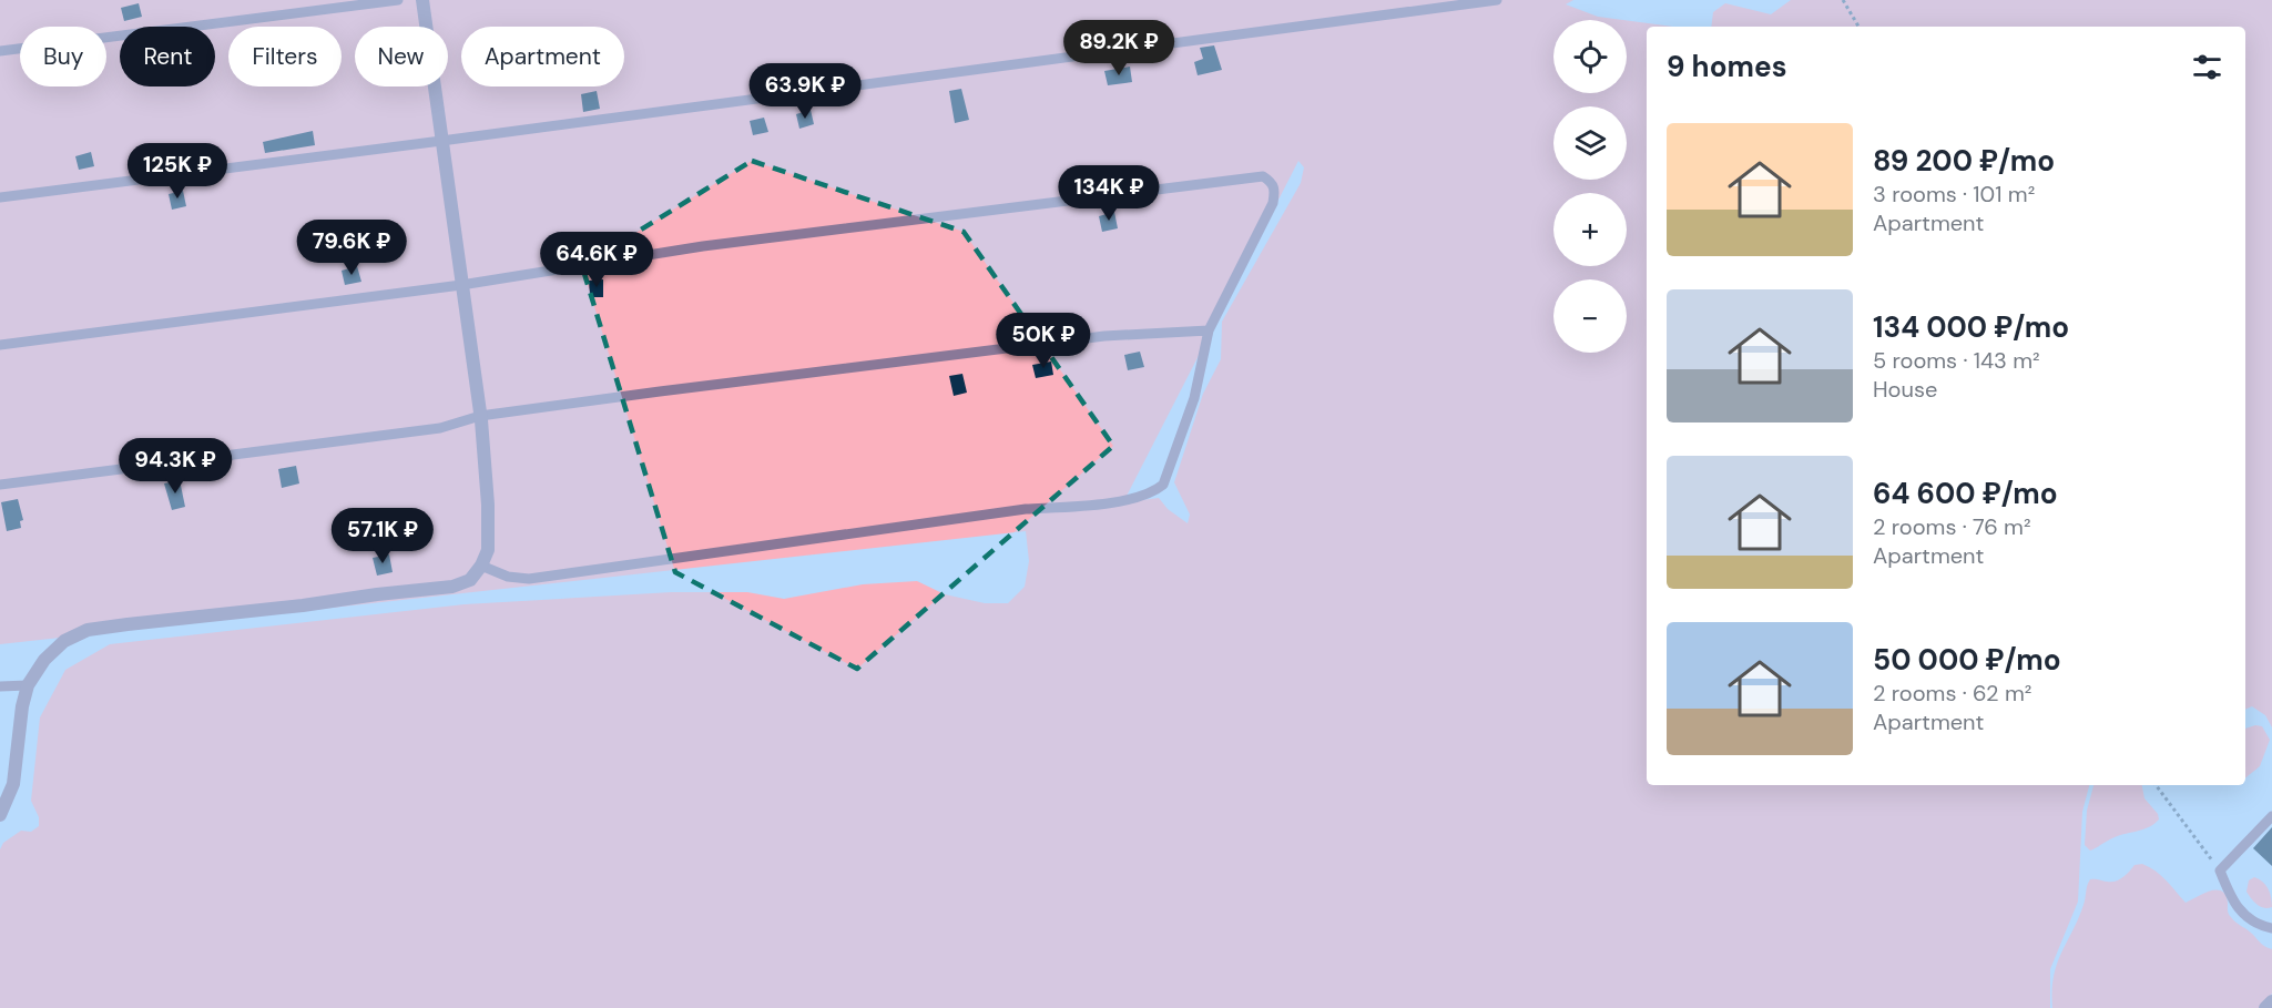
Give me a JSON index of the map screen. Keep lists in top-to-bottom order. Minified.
{"page":{"map_buttons":["+","−"],"price":["89.2K ₽","63.9K ₽","125K ₽","134K ₽","79.6K ₽","64.6K ₽","50K ₽","94.3K ₽","57.1K ₽"],"chip":["Buy","Rent","Filters","New","Apartment"],"heading":"9 homes","list":[{"name":"89 200 ₽/mo","note":"3 rooms · 101 m² · Apartment"},{"name":"134 000 ₽/mo","note":"5 rooms · 143 m² · House"},{"name":"64 600 ₽/mo","note":"2 rooms · 76 m² · Apartment"},{"name":"50 000 ₽/mo","note":"2 rooms · 62 m² · Apartment"}]}}
